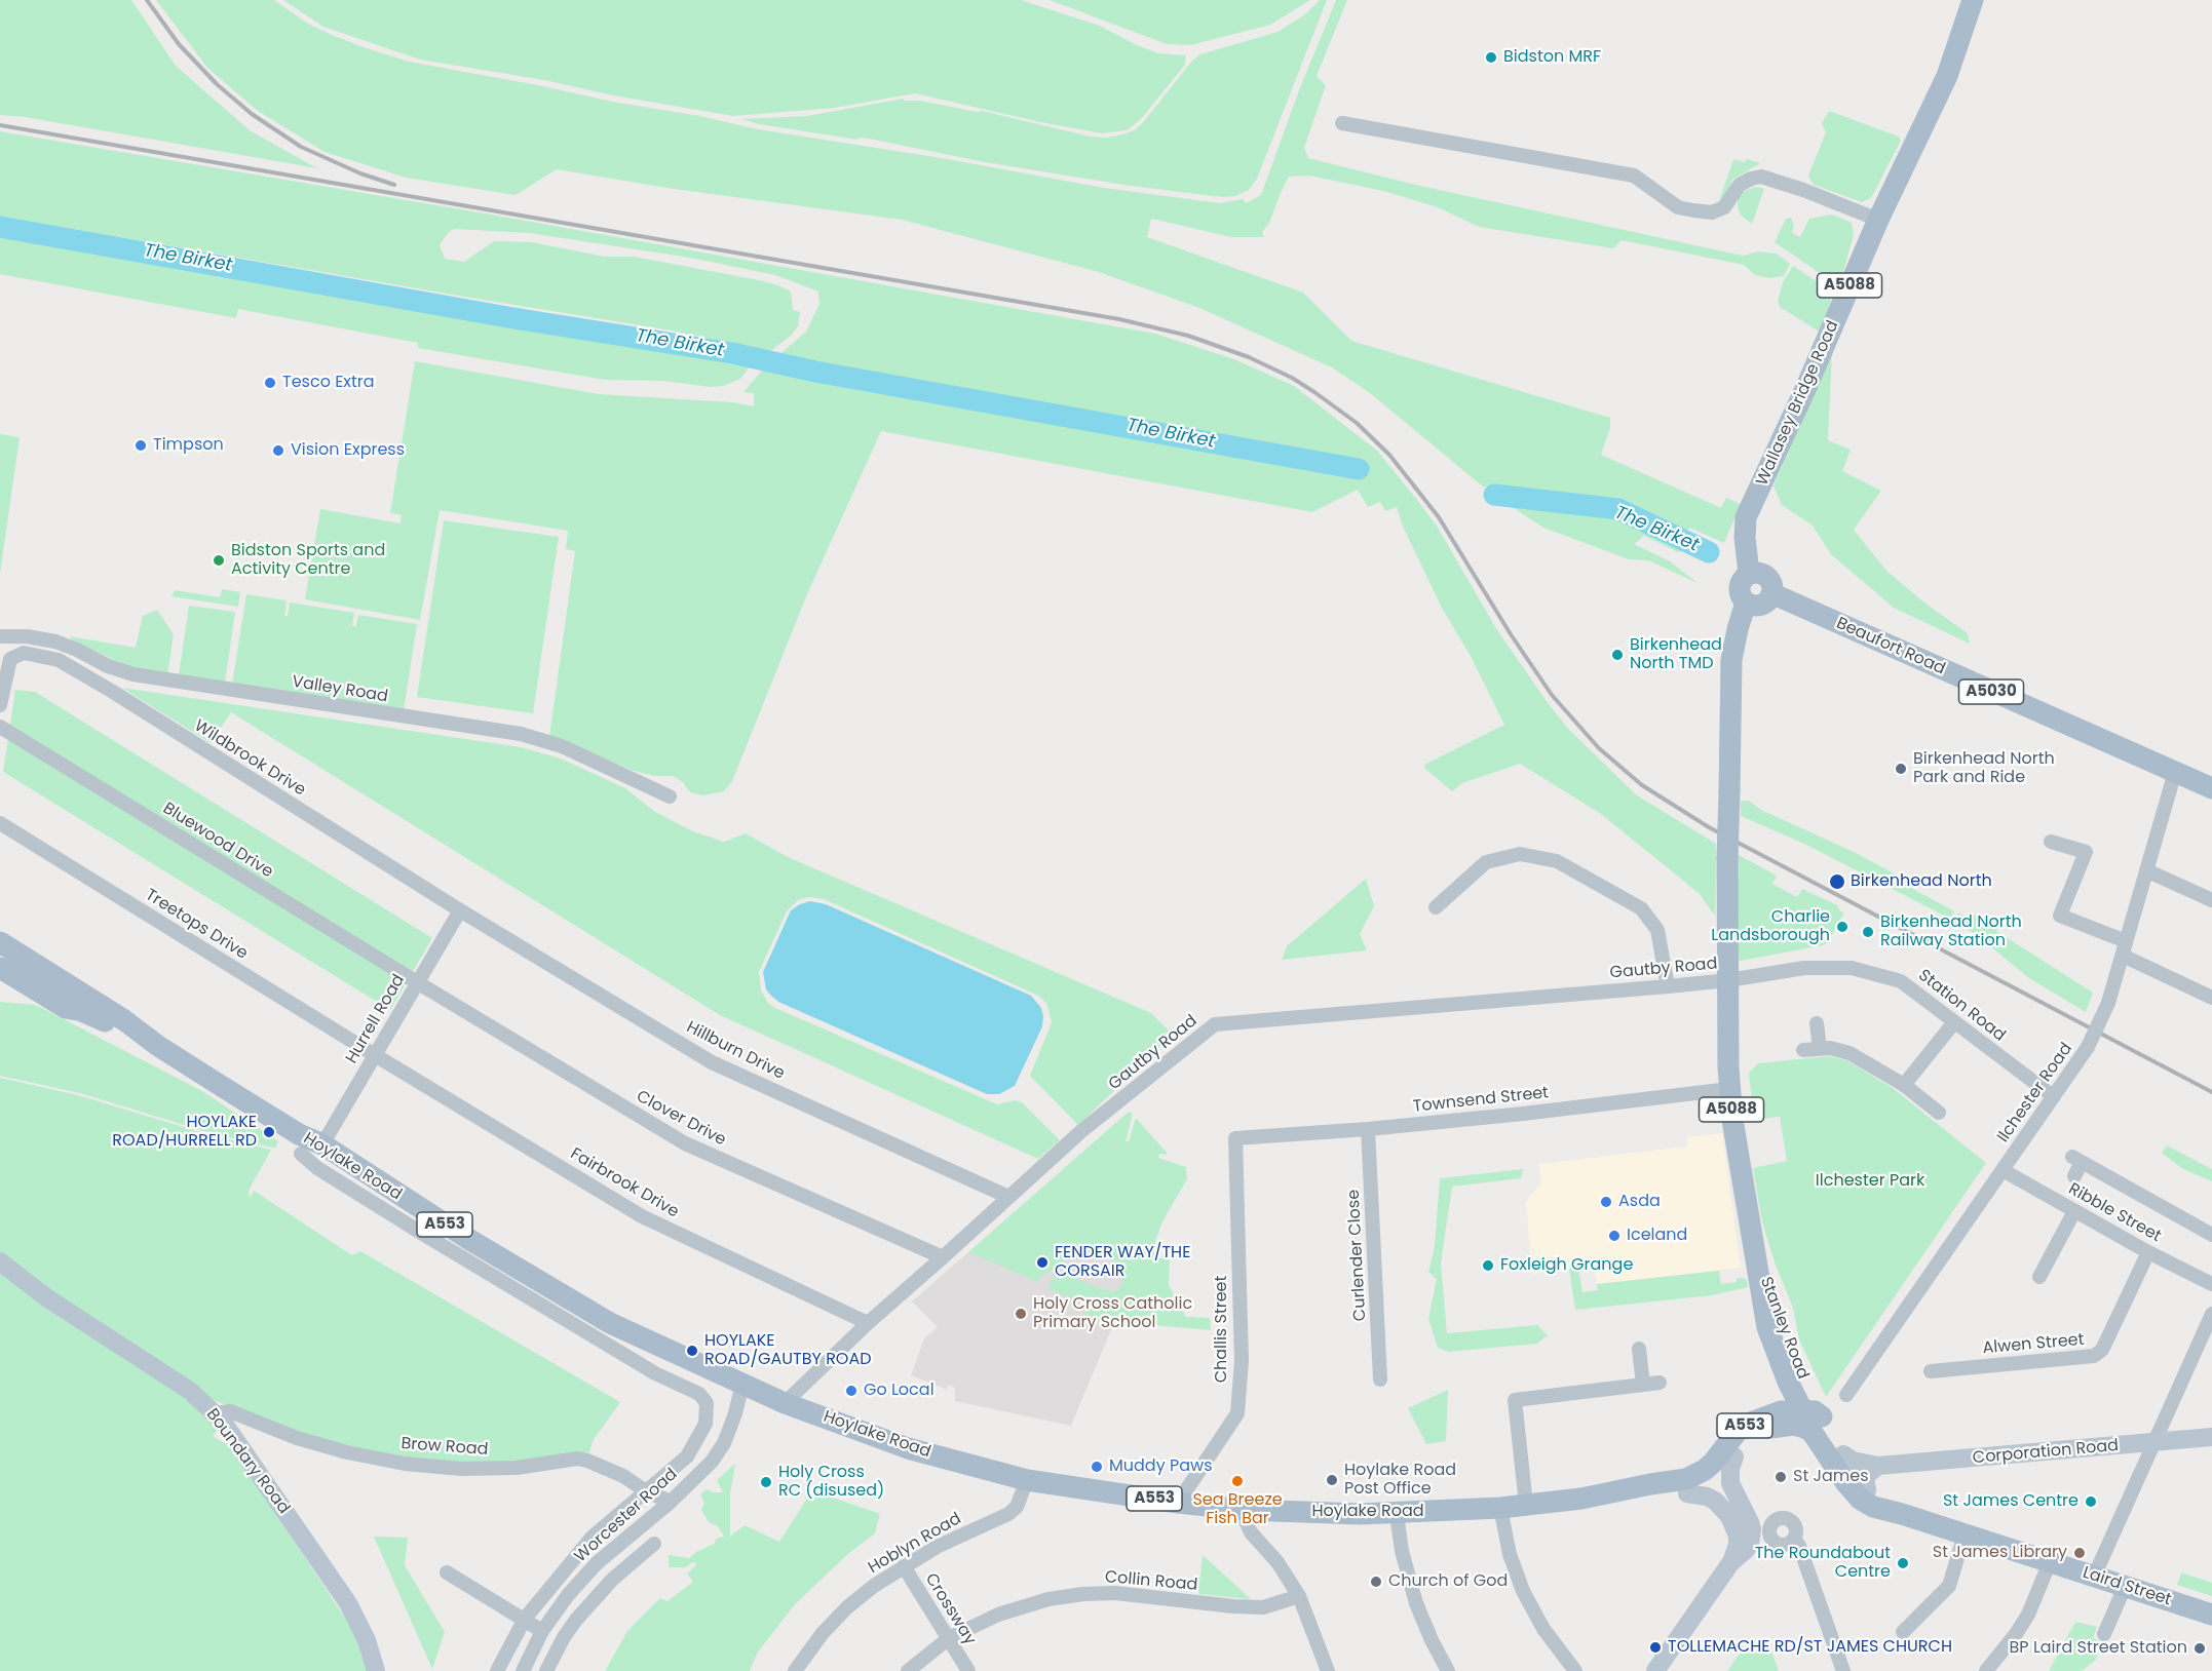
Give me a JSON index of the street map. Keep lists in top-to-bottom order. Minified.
{"streets":{"main road":["A5088","Wallasey Bridge Road","Beaufort Road","A5030","Hoylake Road","A553","Stanley Road","Laird Street"],"street":["Valley Road","Wildbrook Drive","Bluewood Drive","Treetops Drive","Gautby Road","Station Road","Hurrell Road","Hillburn Drive","Ilchester Road","Townsend Street","Clover Drive","Fairbrook Drive","Ribble Street","Curlender Close","Challis Street","Alwen Street","Brow Road","Corporation Road","Boundary Road","Worcester Road","Hoblyn Road","Collin Road","Crossway"]},"crossings":[["A5088","Wallasey Bridge Road"],["A5088","Beaufort Road"],["A5088","Gautby Road"],["A5088","Station Road"],["A5088","Stanley Road"],["Wallasey Bridge Road","Beaufort Road"],["Beaufort Road","Ilchester Road"],["Wildbrook Drive","Hurrell Road"],["Wildbrook Drive","Hillburn Drive"],["Bluewood Drive","Hurrell Road"],["Bluewood Drive","Clover Drive"],["Treetops Drive","Hurrell Road"],["Treetops Drive","Fairbrook Drive"],["Gautby Road","Station Road"],["Gautby Road","Hillburn Drive"],["Gautby Road","Clover Drive"],["Gautby Road","Hoylake Road"],["Gautby Road","Fairbrook Drive"],["Gautby Road","Stanley Road"],["Station Road","Ilchester Road"],["Station Road","Stanley Road"],["Hurrell Road","Hillburn Drive"],["Hurrell Road","Clover Drive"],["Hurrell Road","Hoylake Road"],["Hurrell Road","Fairbrook Drive"],["Ilchester Road","Ribble Street"],["Townsend Street","Curlender Close"],["Townsend Street","Stanley Road"],["Townsend Street","Challis Street"],["Hoylake Road","A553"],["Hoylake Road","Challis Street"],["Hoylake Road","Worcester Road"],["Hoylake Road","Hoblyn Road"],["Ribble Street","Alwen Street"],["A553","Stanley Road"],["Stanley Road","Laird Street"],["Brow Road","Boundary Road"],["Brow Road","Worcester Road"],["Hoblyn Road","Crossway"],["Collin Road","Crossway"]],"water":["The Birket"],"parks":["Ilchester Park"],"places":["Bidston MRF","Tesco Extra","Timpson","Vision Express","Bidston Sports and Activity Centre","Birkenhead North TMD","Birkenhead North Park and Ride","Birkenhead North","Charlie Landsborough","Birkenhead North Railway Station","HOYLAKE ROAD/HURRELL RD","Asda","Iceland","FENDER WAY/THE CORSAIR","Foxleigh Grange","Holy Cross Catholic Primary School","HOYLAKE ROAD/GAUTBY ROAD","Go Local","Muddy Paws","St James","Hoylake Road Post Office","Sea Breeze Fish Bar","Holy Cross RC (disused)","St James Centre","St James Library","The Roundabout Centre","Church of God","TOLLEMACHE RD/ST JAMES CHURCH","BP Laird Street Station"]}
